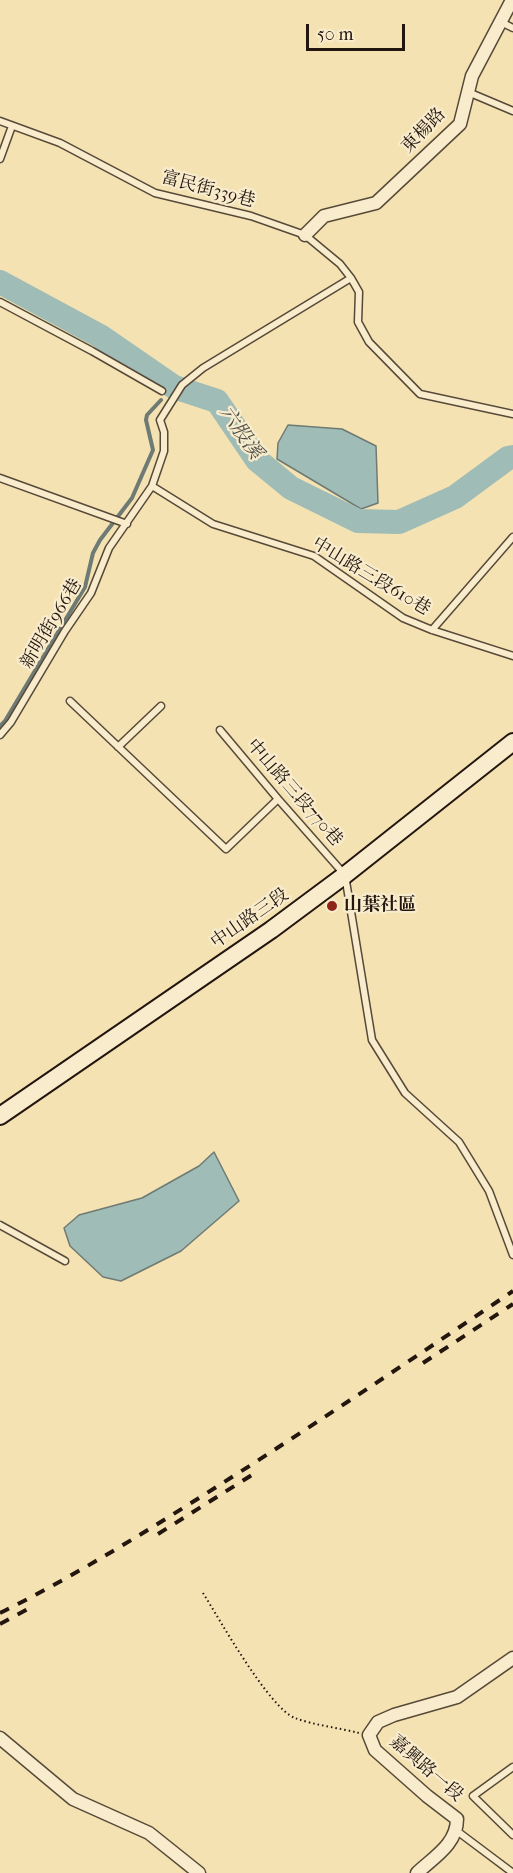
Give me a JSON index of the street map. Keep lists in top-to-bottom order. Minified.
{"streets":{"street":["東楊路","中山路三段","嘉興路一段"],"lane":["富民街339巷","中山路三段610巷","新明街966巷","中山路三段770巷"]},"crossings":[["東楊路","富民街339巷"],["富民街339巷","新明街966巷"],["中山路三段610巷","新明街966巷"],["中山路三段770巷","中山路三段"]],"water":["六股溪"],"places":["山葉社區"],"scale_bar":"50 m"}
